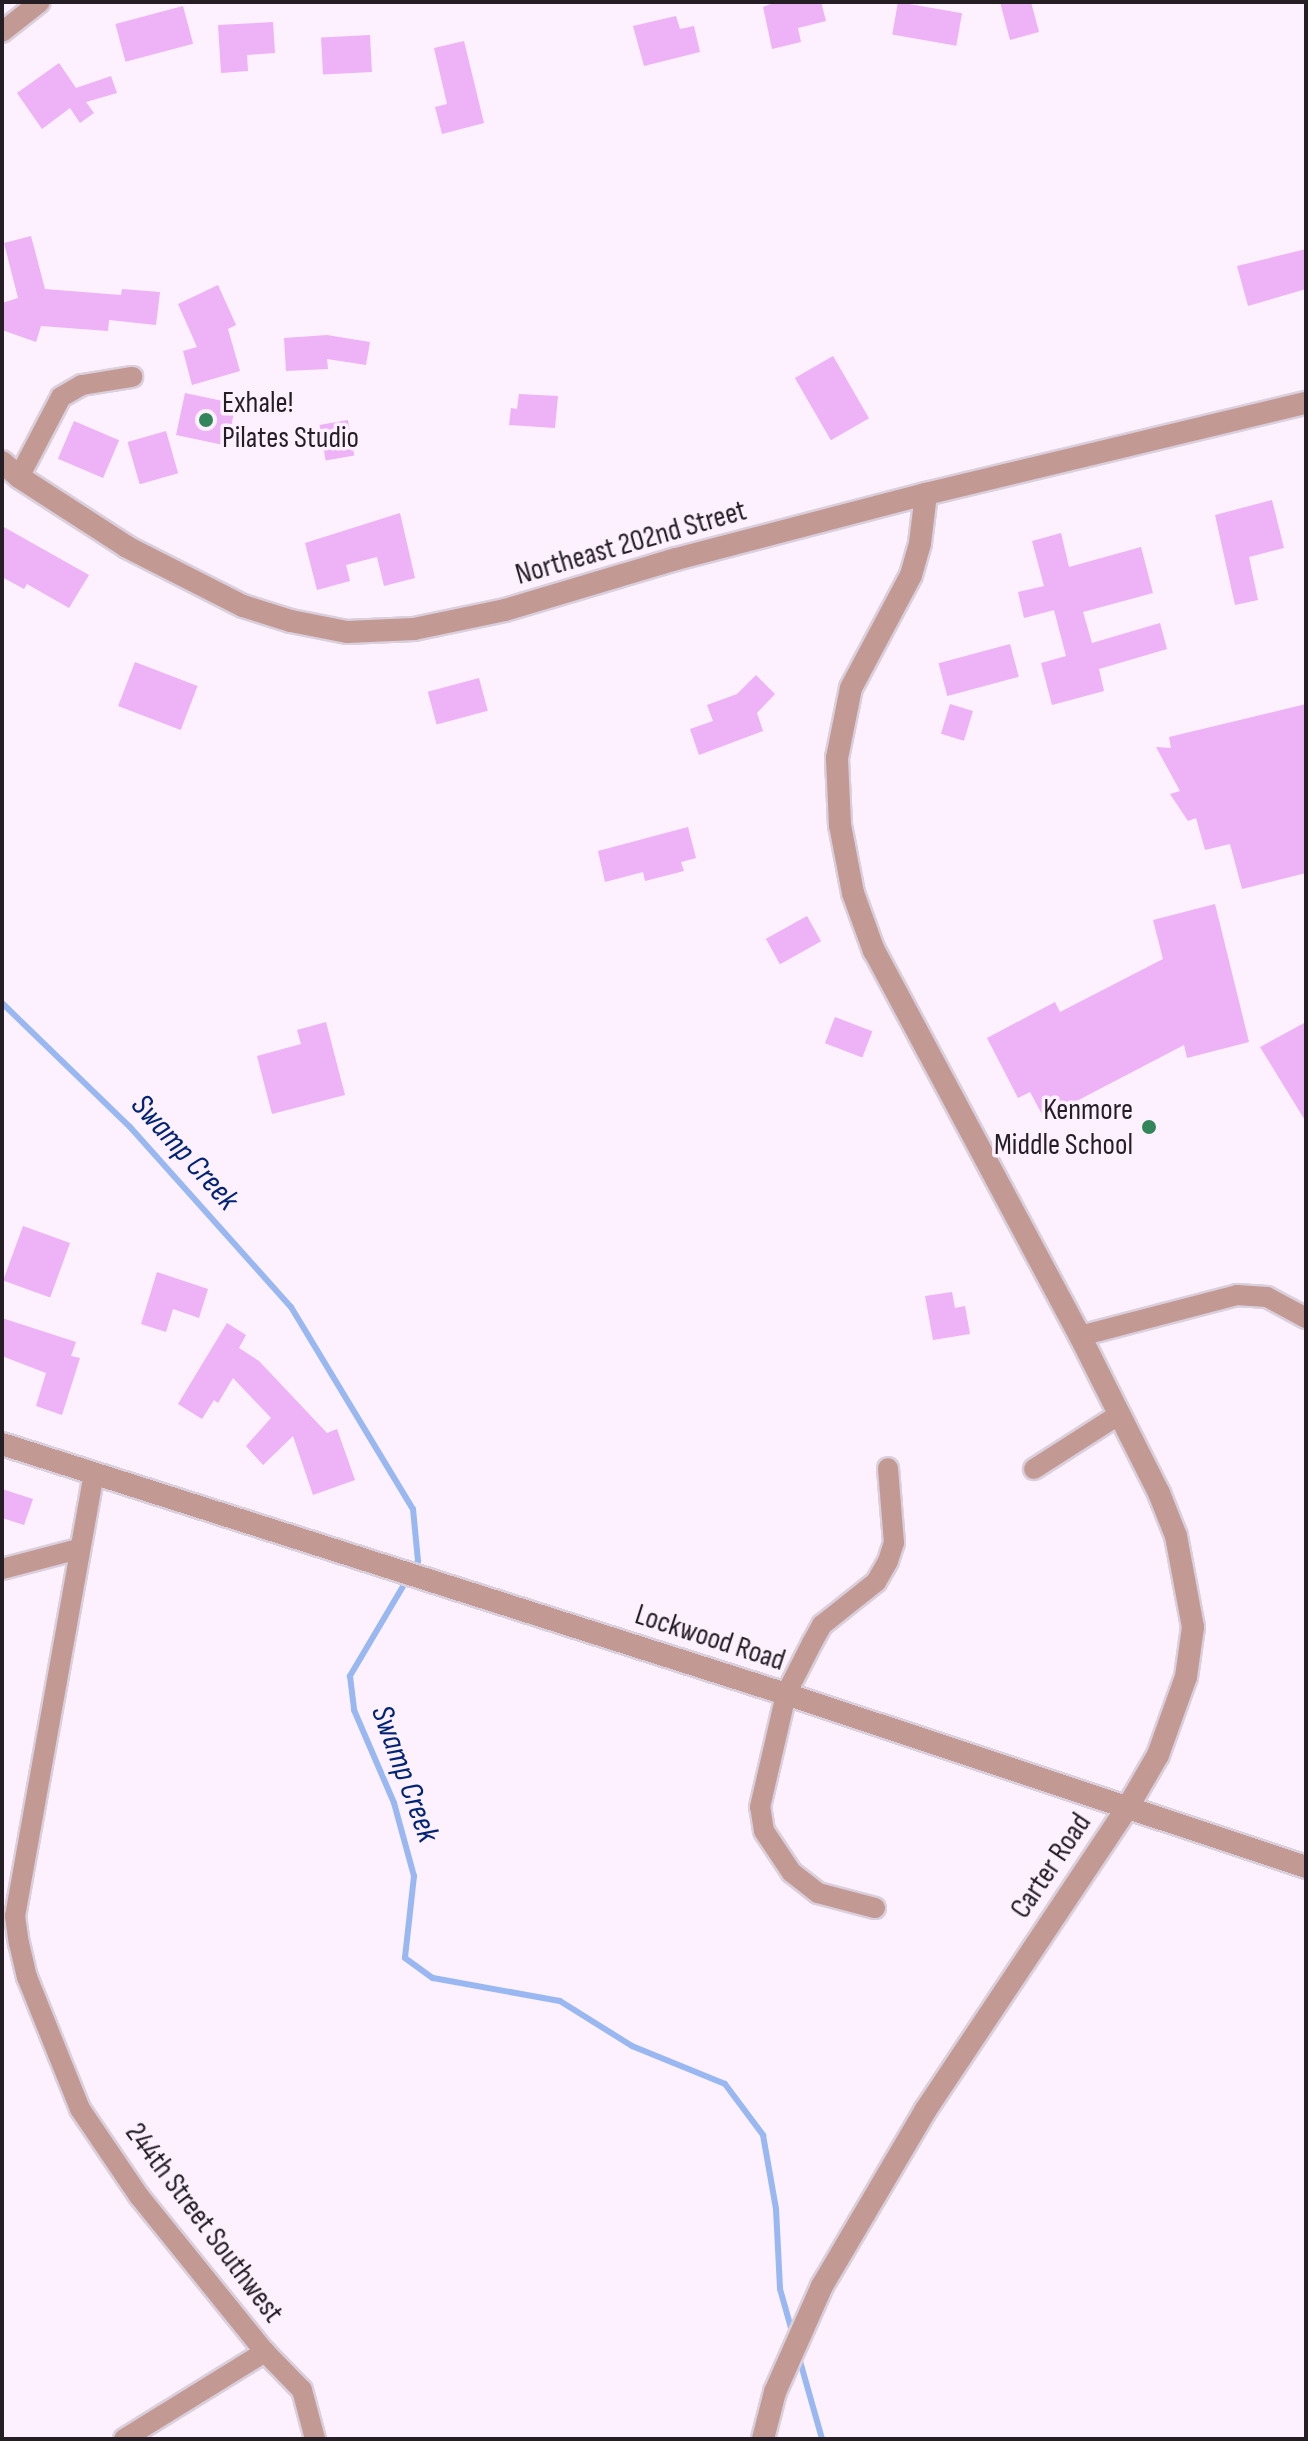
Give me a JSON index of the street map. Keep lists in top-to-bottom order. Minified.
{"streets":{"street":["Northeast 202nd Street","Lockwood Road","Carter Road","244th Street Southwest"]},"crossings":[["Northeast 202nd Street","Carter Road"],["Lockwood Road","Carter Road"],["Lockwood Road","244th Street Southwest"]],"water":["Swamp Creek"],"places":["Exhale! Pilates Studio","Kenmore Middle School"]}
